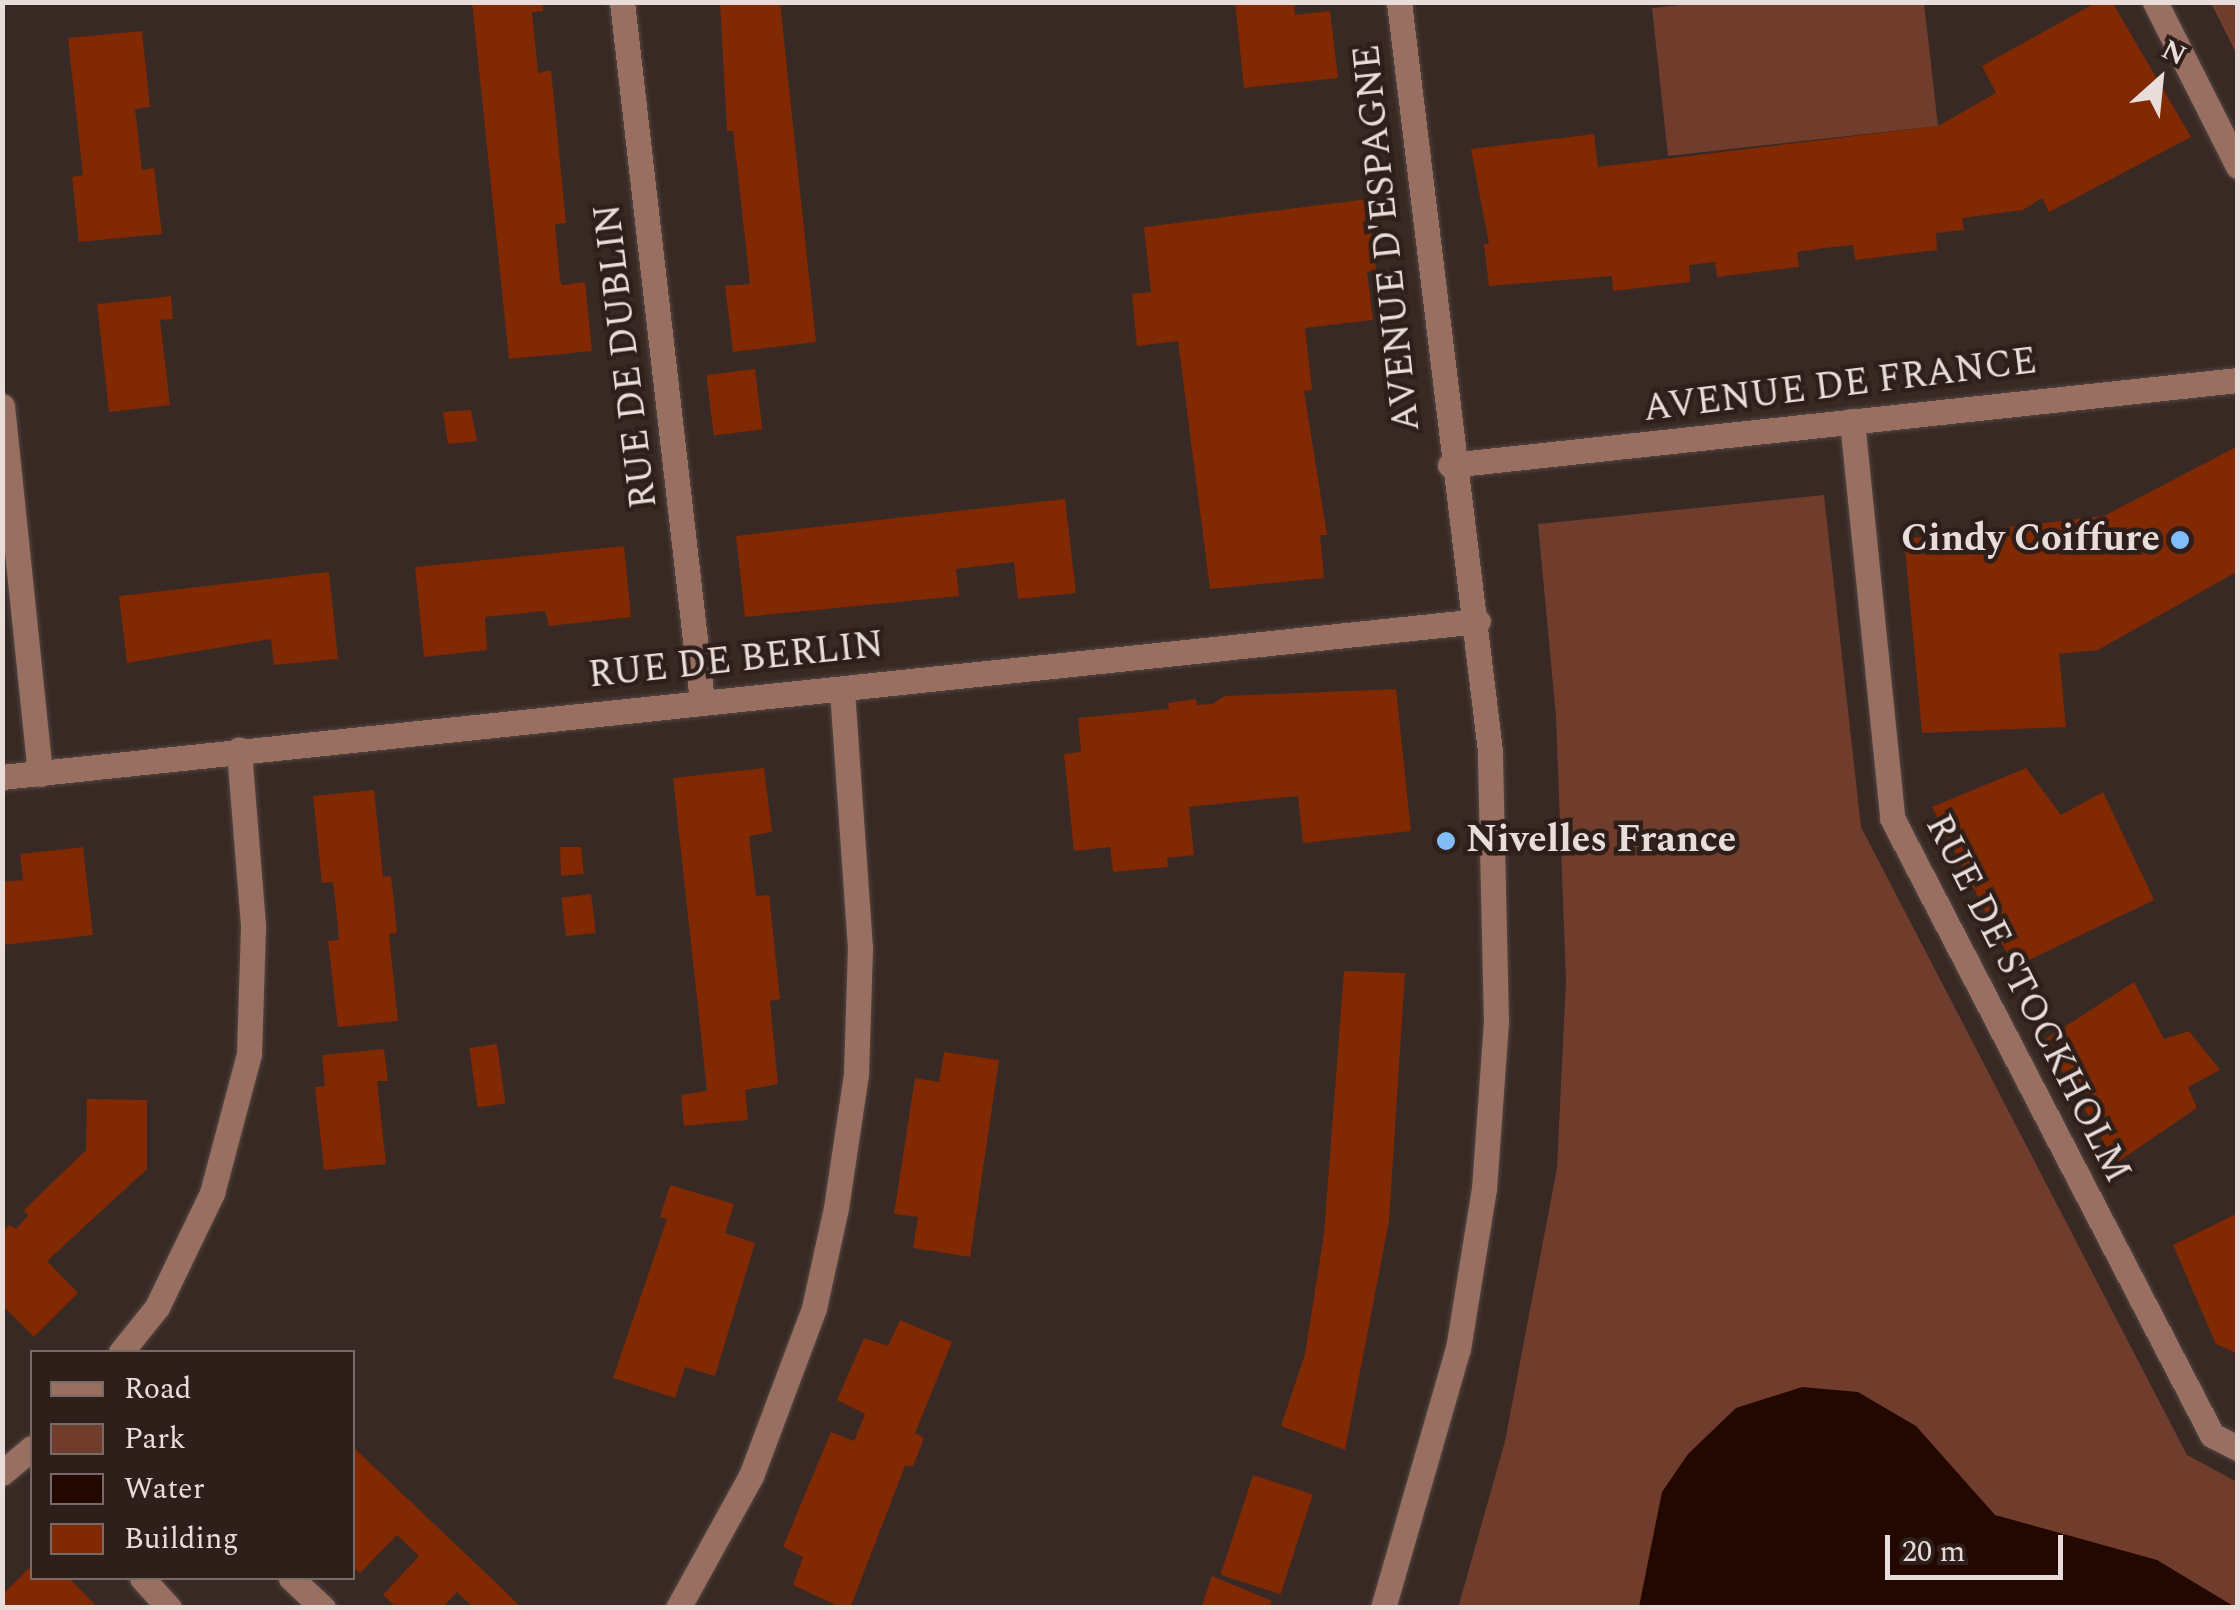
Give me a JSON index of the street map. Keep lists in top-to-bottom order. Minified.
{"streets":{"street":["AVENUE D'ESPAGNE","RUE DE DUBLIN","AVENUE DE FRANCE","RUE DE BERLIN","RUE DE STOCKHOLM"]},"crossings":[["AVENUE D'ESPAGNE","AVENUE DE FRANCE"],["AVENUE D'ESPAGNE","RUE DE BERLIN"],["RUE DE DUBLIN","RUE DE BERLIN"],["AVENUE DE FRANCE","RUE DE STOCKHOLM"]],"places":["Cindy Coiffure","Nivelles France"],"legend":["Road","Park","Water","Building"],"scale_bar":"20 m","north":"top right"}
